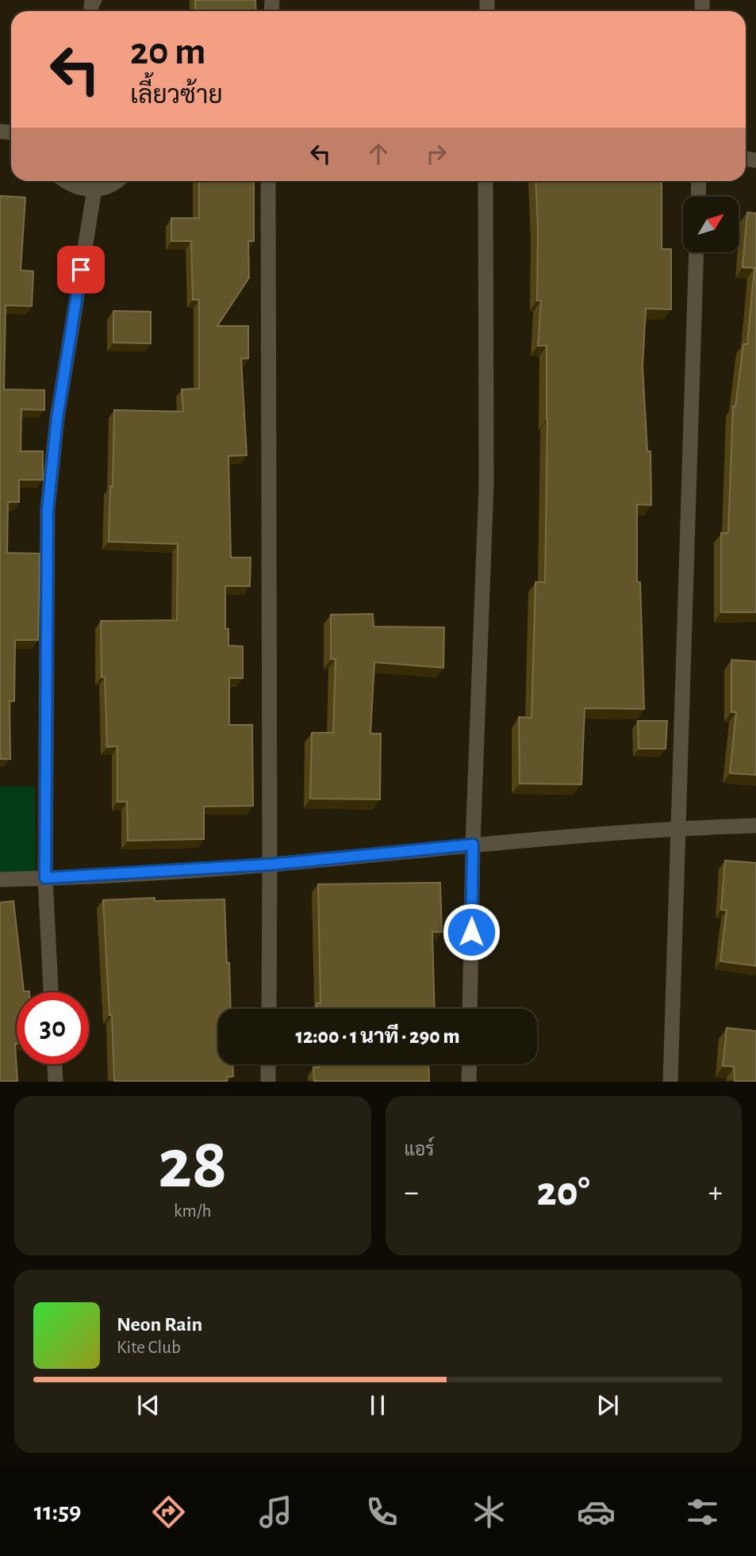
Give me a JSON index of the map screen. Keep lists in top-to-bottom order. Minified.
{"north":"top right","page":{"turn":["20 m","เลี้ยวซ้าย"],"limit":"30","trip":"12:00 · 1 นาที · 290 m","tile":[["28","km/h"],"แอร์"],"heat":["−","20°","+"],"song":["Neon Rain","Kite Club"],"tabs":"11:59"}}
